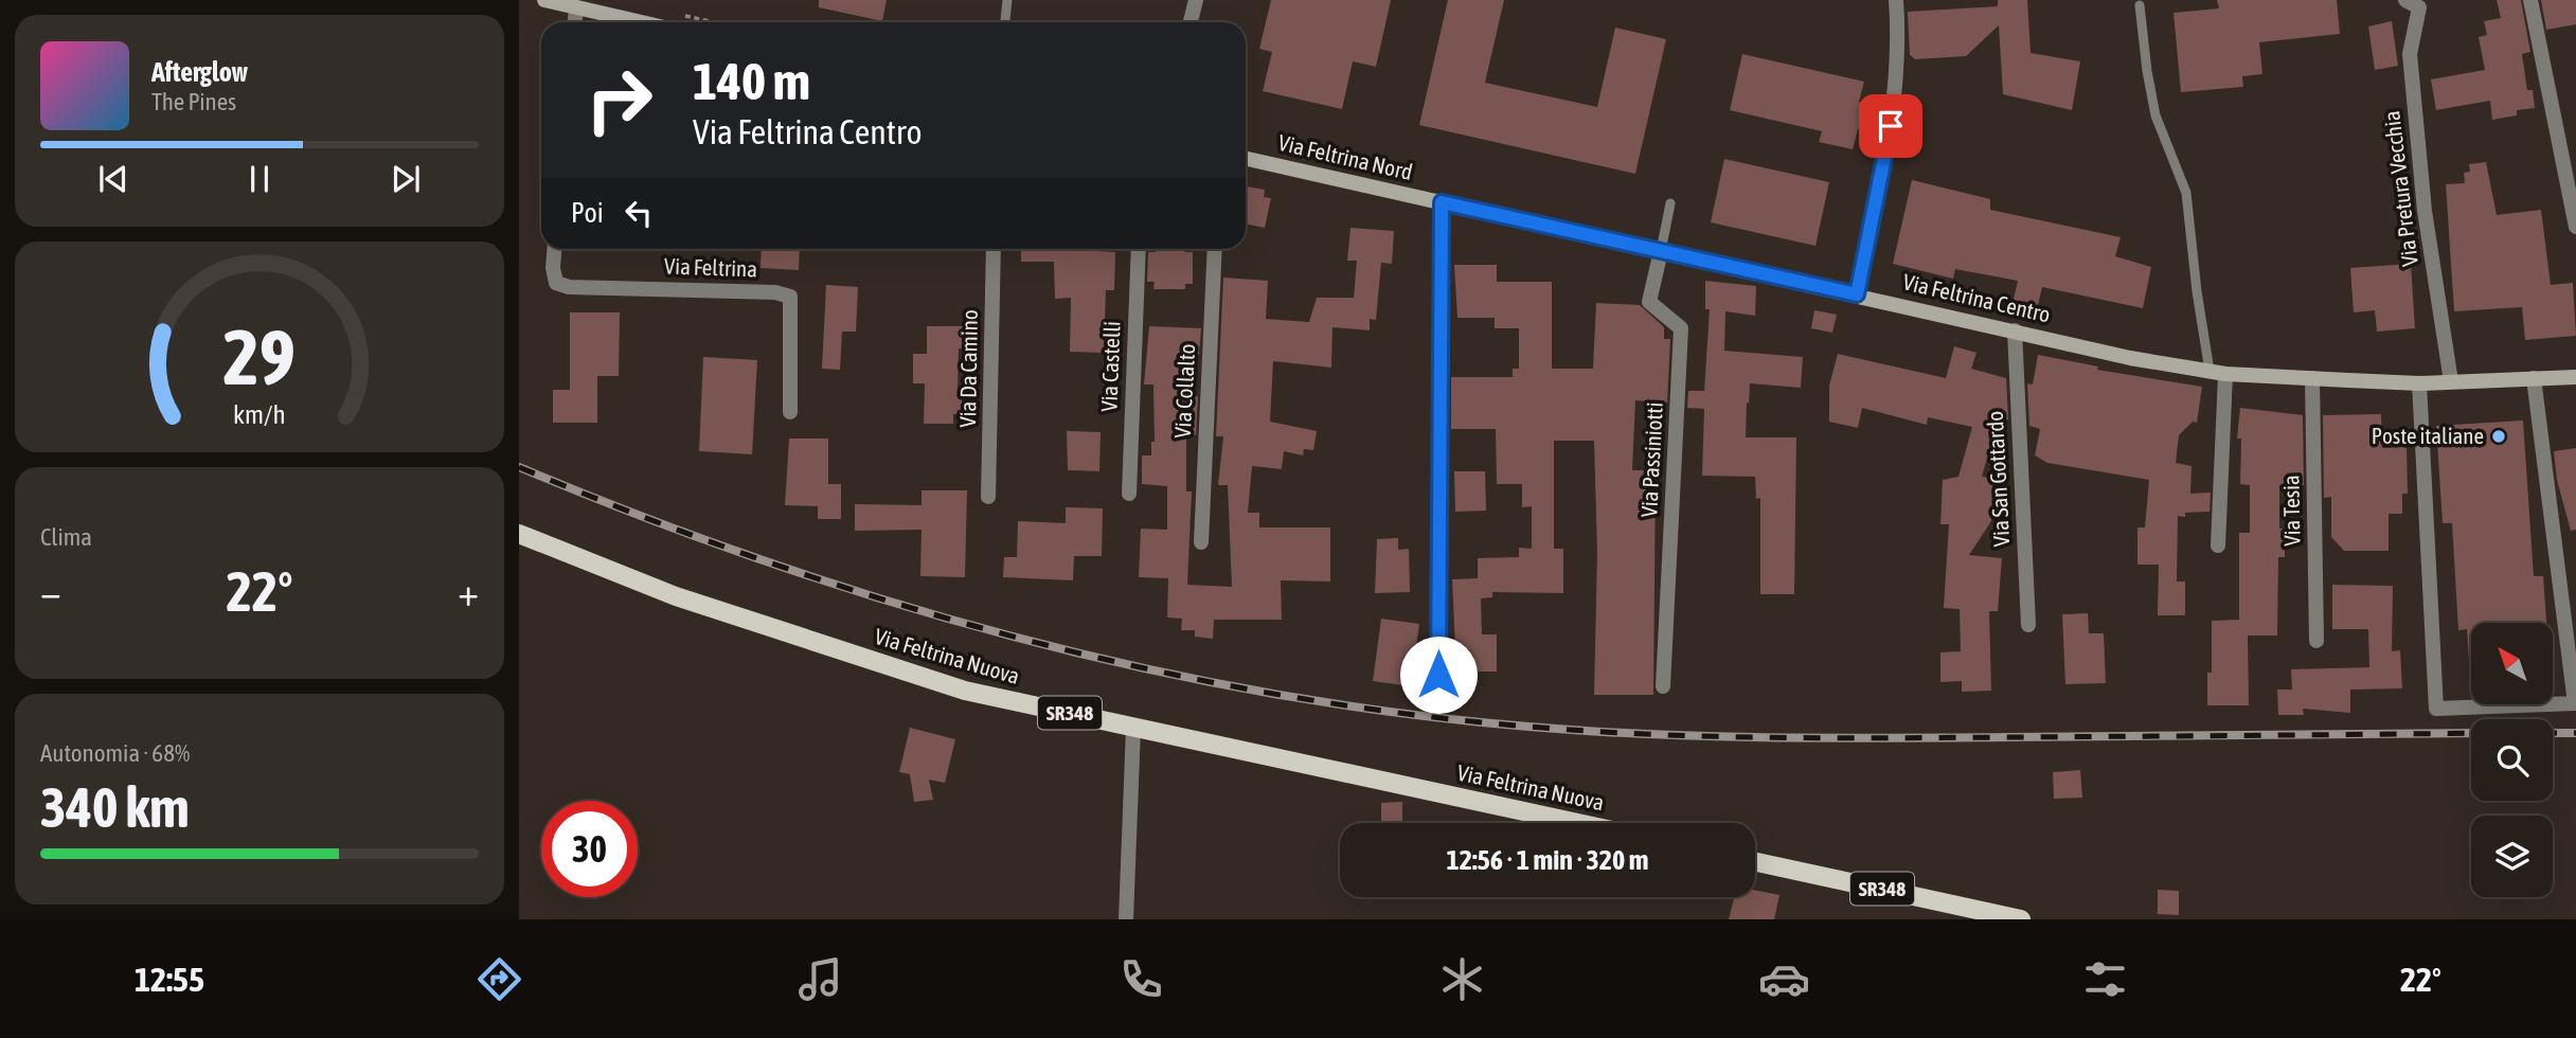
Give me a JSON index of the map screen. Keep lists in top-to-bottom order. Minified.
{"streets":{"main road":["Via Feltrina Nord","Via Feltrina Centro","Via Feltrina Nuova","SR348"],"street":["Via Pretura Vecchia","Via Feltrina","Via Castelli","Via Da Camino","Via Collalto","Via Passiniotti","Via San Gottardo","Via Tesia"]},"crossings":[["Via Feltrina Nord","Via Feltrina Centro"],["Via Pretura Vecchia","Via Feltrina Centro"],["Via Feltrina Centro","Via Passiniotti"],["Via Feltrina Centro","Via San Gottardo"],["Via Feltrina Centro","Via Tesia"]],"places":["Poste italiane"],"north":"top left","page":{"turn":["140 m","Via Feltrina Centro"],"song":["Afterglow","The Pines"],"then":"Poi","tile":["Clima",["Autonomia · 68%","340 km"]],"heat":["−","22°","+"],"limit":"30","trip":"12:56 · 1 min · 320 m","tabs":["12:55","22°"],"gauge":["29","km/h"]}}
